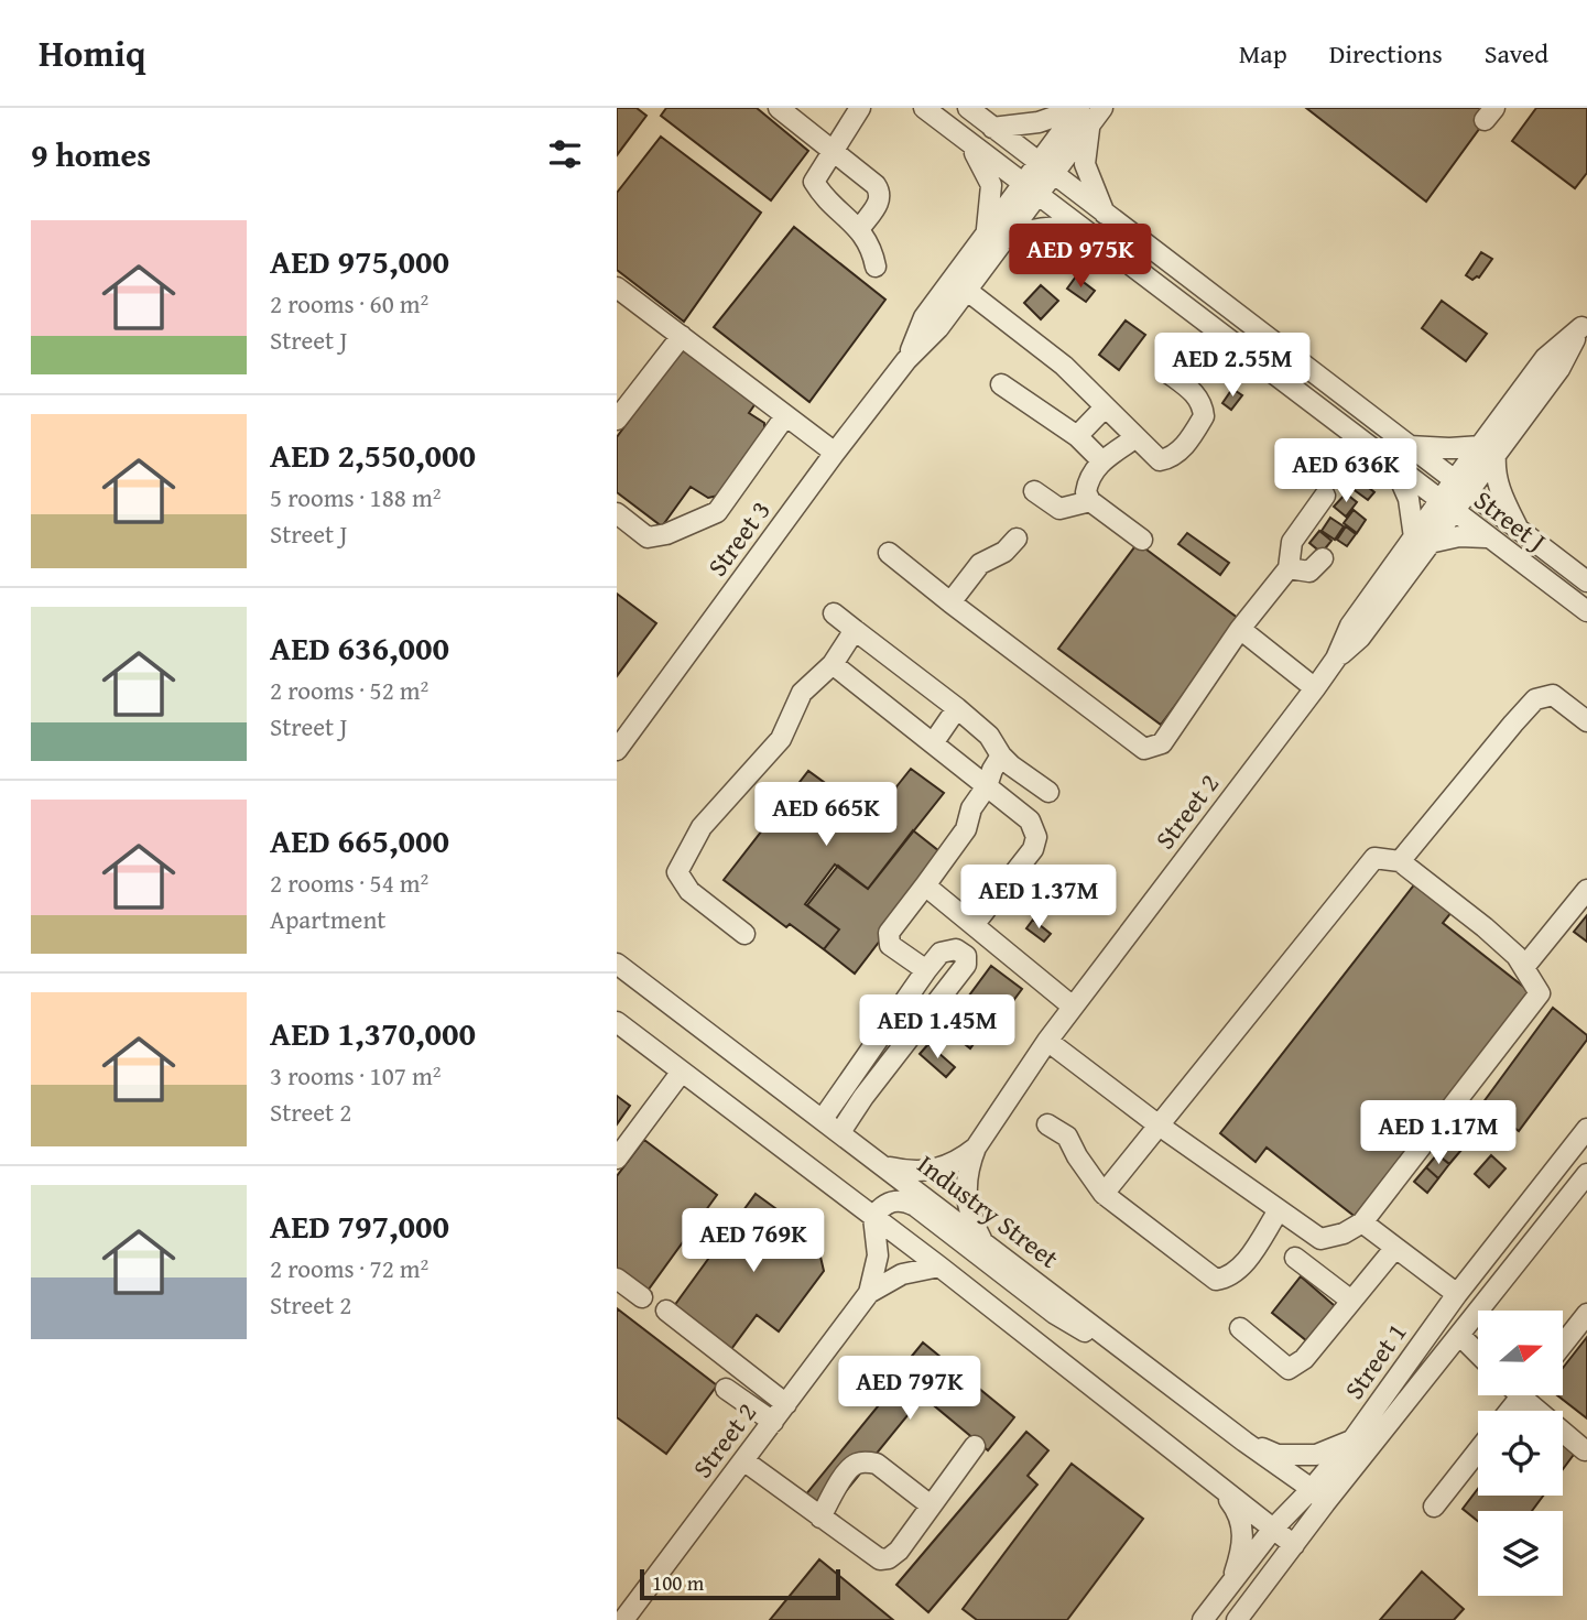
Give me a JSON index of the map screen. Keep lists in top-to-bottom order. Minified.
{"streets":{"street":["Street J","Street 3","Street 2","Industry Street","Street 1"]},"crossings":[["Street J","Street 3"],["Street J","Street 2"],["Street 2","Industry Street"],["Industry Street","Street 1"]],"scale_bar":"100 m","north":"right","page":{"header":"Homiq","nav":["Map","Directions","Saved"],"heading":"9 homes","list":[{"name":"AED 975,000","note":"2 rooms · 60 m² · Street J"},{"name":"AED 2,550,000","note":"5 rooms · 188 m² · Street J"},{"name":"AED 636,000","note":"2 rooms · 52 m² · Street J"},{"name":"AED 665,000","note":"2 rooms · 54 m² · Apartment"},{"name":"AED 1,370,000","note":"3 rooms · 107 m² · Street 2"},{"name":"AED 797,000","note":"2 rooms · 72 m² · Street 2"}],"price":["AED 975K","AED 2.55M","AED 636K","AED 665K","AED 1.37M","AED 1.45M","AED 1.17M","AED 769K","AED 797K"],"scale":"100 m"}}
